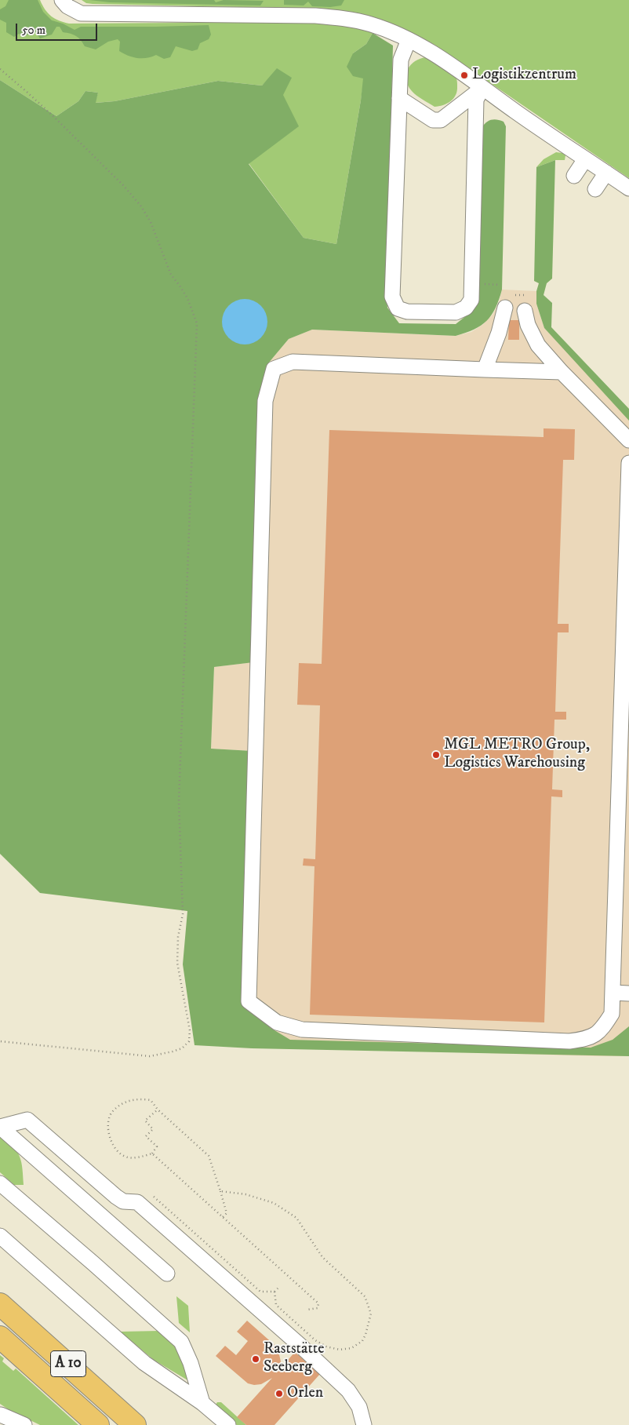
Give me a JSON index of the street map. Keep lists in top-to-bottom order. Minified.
{"streets":{"highway":["A 10"]},"places":["Logistikzentrum","MGL METRO Group, Logistics Warehousing","Raststätte Seeberg","Orlen"],"scale_bar":"50 m"}
